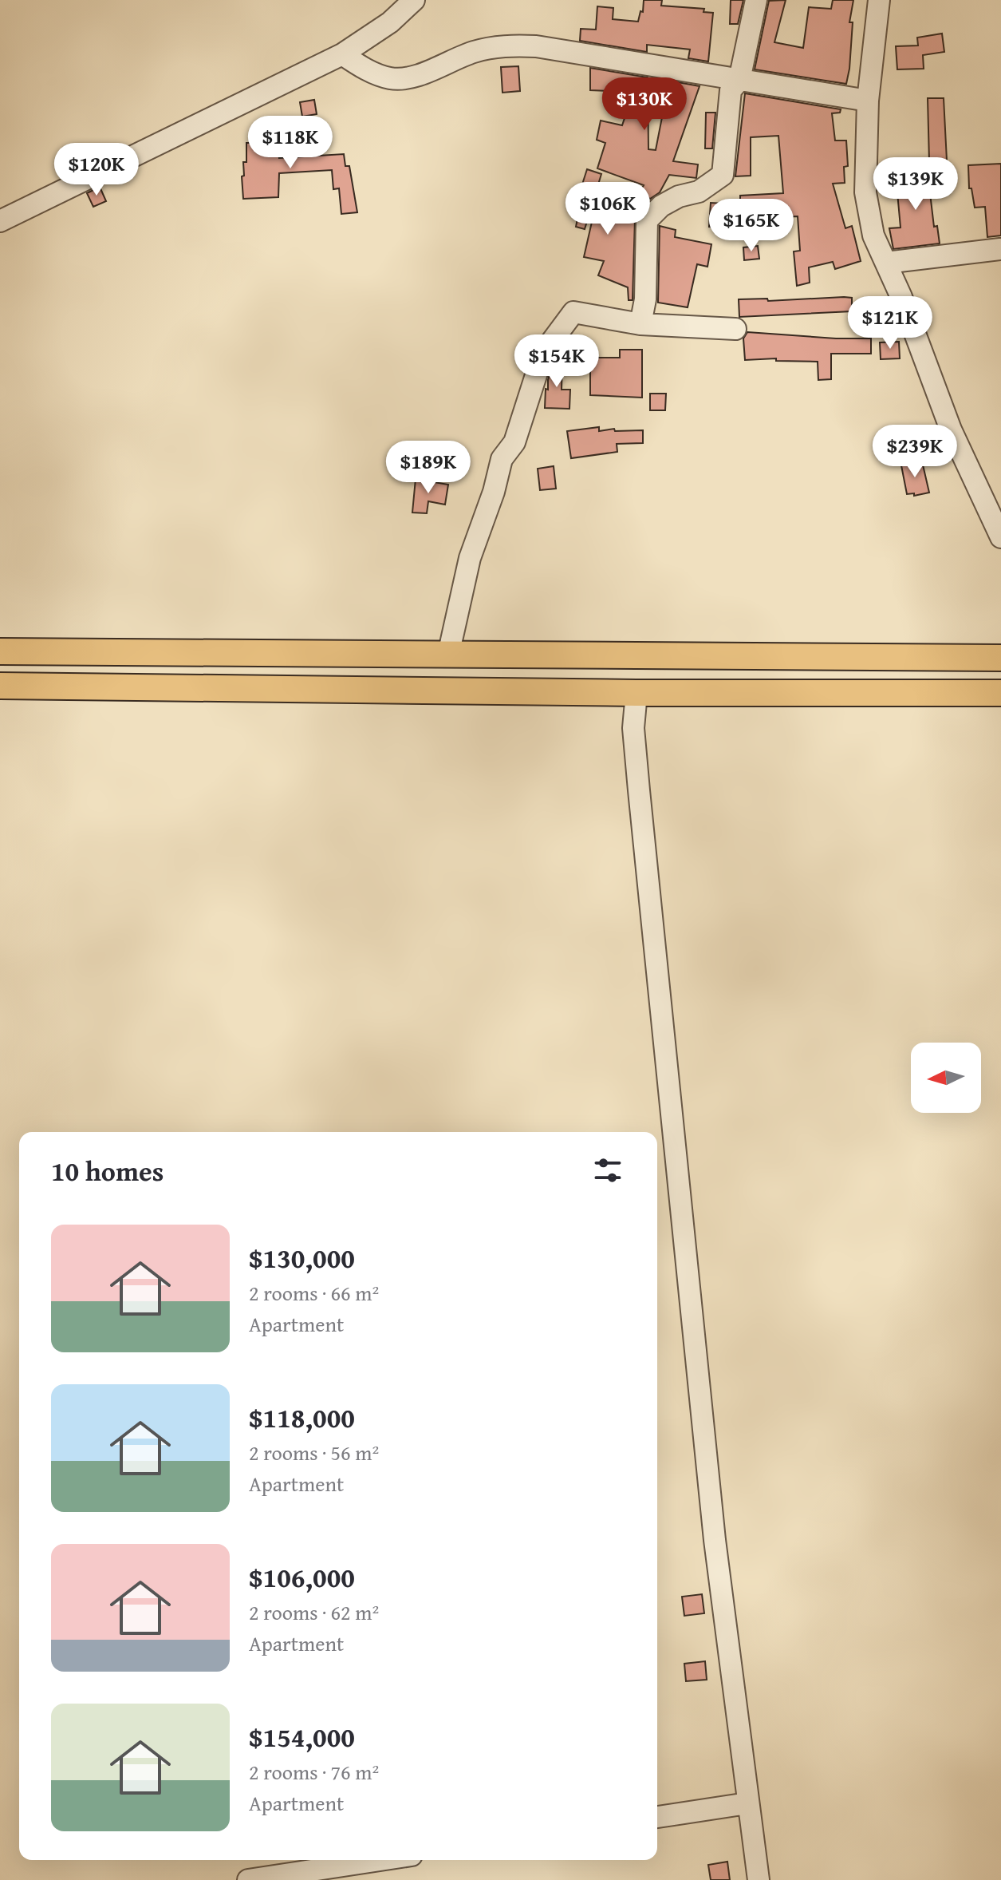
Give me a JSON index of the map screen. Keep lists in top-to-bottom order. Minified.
{"north":"left","page":{"price":["$130K","$118K","$120K","$139K","$106K","$165K","$121K","$154K","$239K","$189K"],"heading":"10 homes","list":[{"name":"$130,000","note":"2 rooms · 66 m² · Apartment"},{"name":"$118,000","note":"2 rooms · 56 m² · Apartment"},{"name":"$106,000","note":"2 rooms · 62 m² · Apartment"},{"name":"$154,000","note":"2 rooms · 76 m² · Apartment"}]}}
